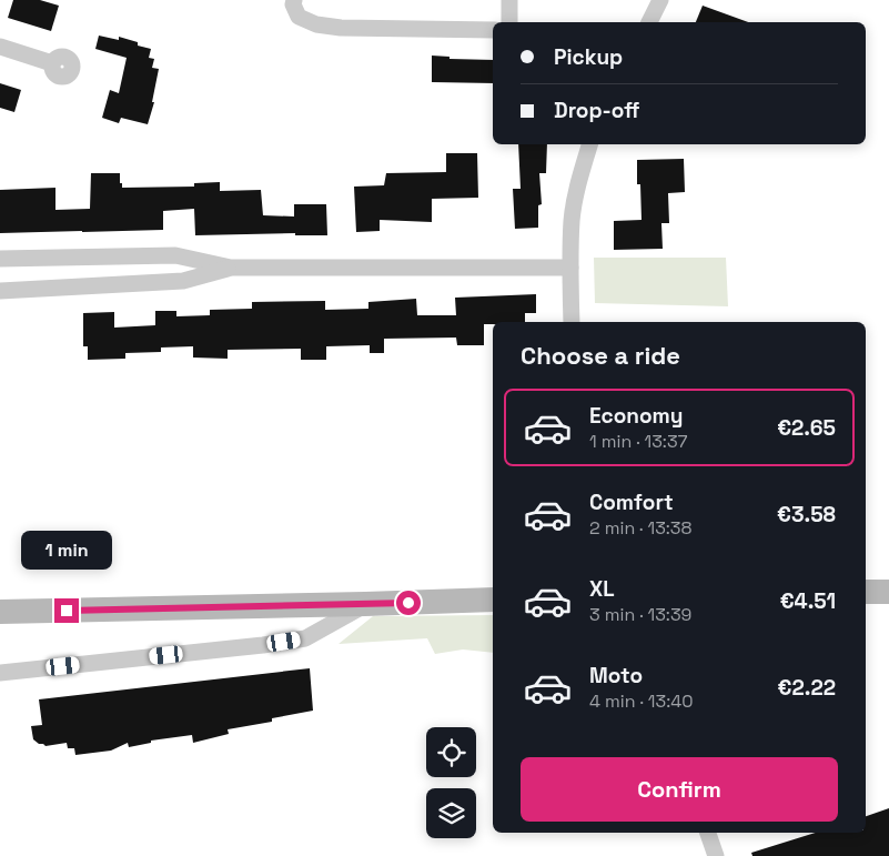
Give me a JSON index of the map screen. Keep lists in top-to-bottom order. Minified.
{"page":{"banner":["Pickup","Drop-off"],"heading":"Choose a ride","list":[{"name":"Economy","note":"1 min · 13:37","value":"€2.65"},{"name":"Comfort","note":"2 min · 13:38","value":"€3.58"},{"name":"XL","note":"3 min · 13:39","value":"€4.51"},{"name":"Moto","note":"4 min · 13:40","value":"€2.22"}],"bubble":"1 min","buttons":"Confirm"}}
